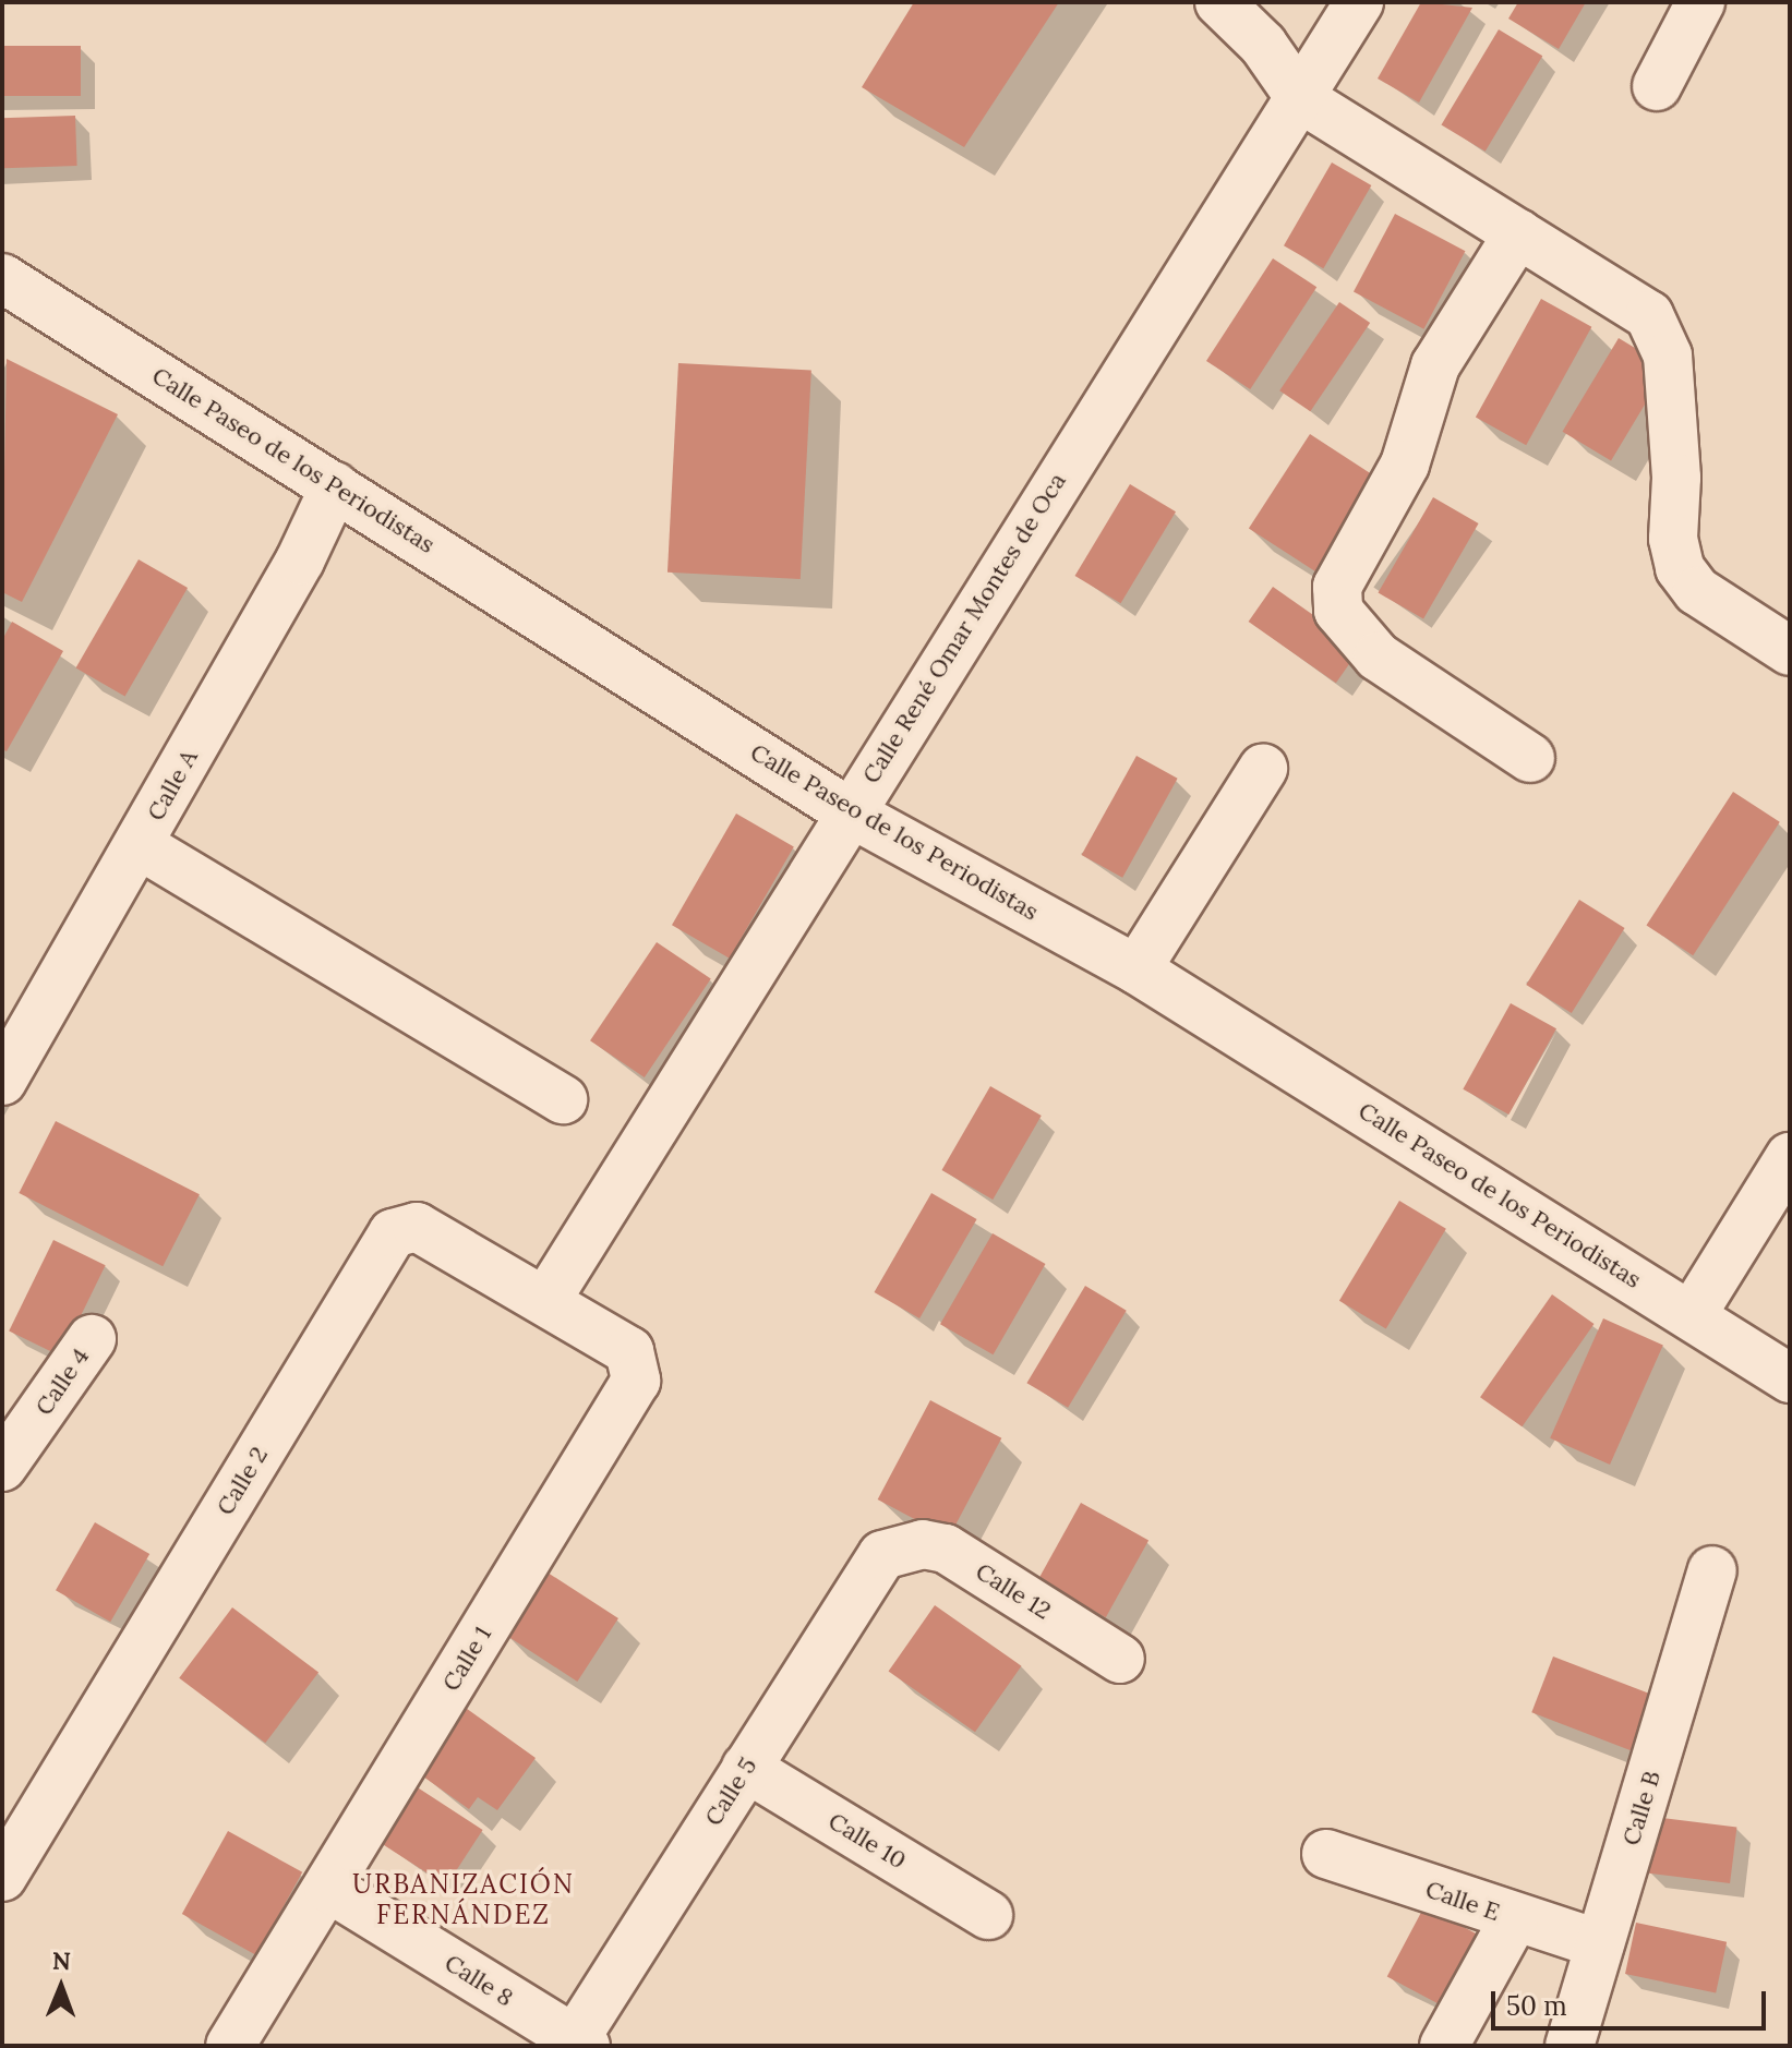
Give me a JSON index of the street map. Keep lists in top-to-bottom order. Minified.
{"streets":{"street":["Calle Paseo de los Periodistas","Calle René Omar Montes de Oca","Calle A","Calle 4","Calle 2","Calle 12","Calle 1","Calle 5","Calle B","Calle 10","Calle E","Calle 8"]},"crossings":[["Calle Paseo de los Periodistas","Calle René Omar Montes de Oca"],["Calle Paseo de los Periodistas","Calle A"],["Calle René Omar Montes de Oca","Calle 2"],["Calle René Omar Montes de Oca","Calle 1"],["Calle 2","Calle 1"],["Calle 12","Calle 5"],["Calle 1","Calle 8"],["Calle 5","Calle 10"],["Calle 5","Calle 8"],["Calle B","Calle E"]],"districts":["URBANIZACIÓN FERNÁNDEZ"],"scale_bar":"50 m","north":"top"}
